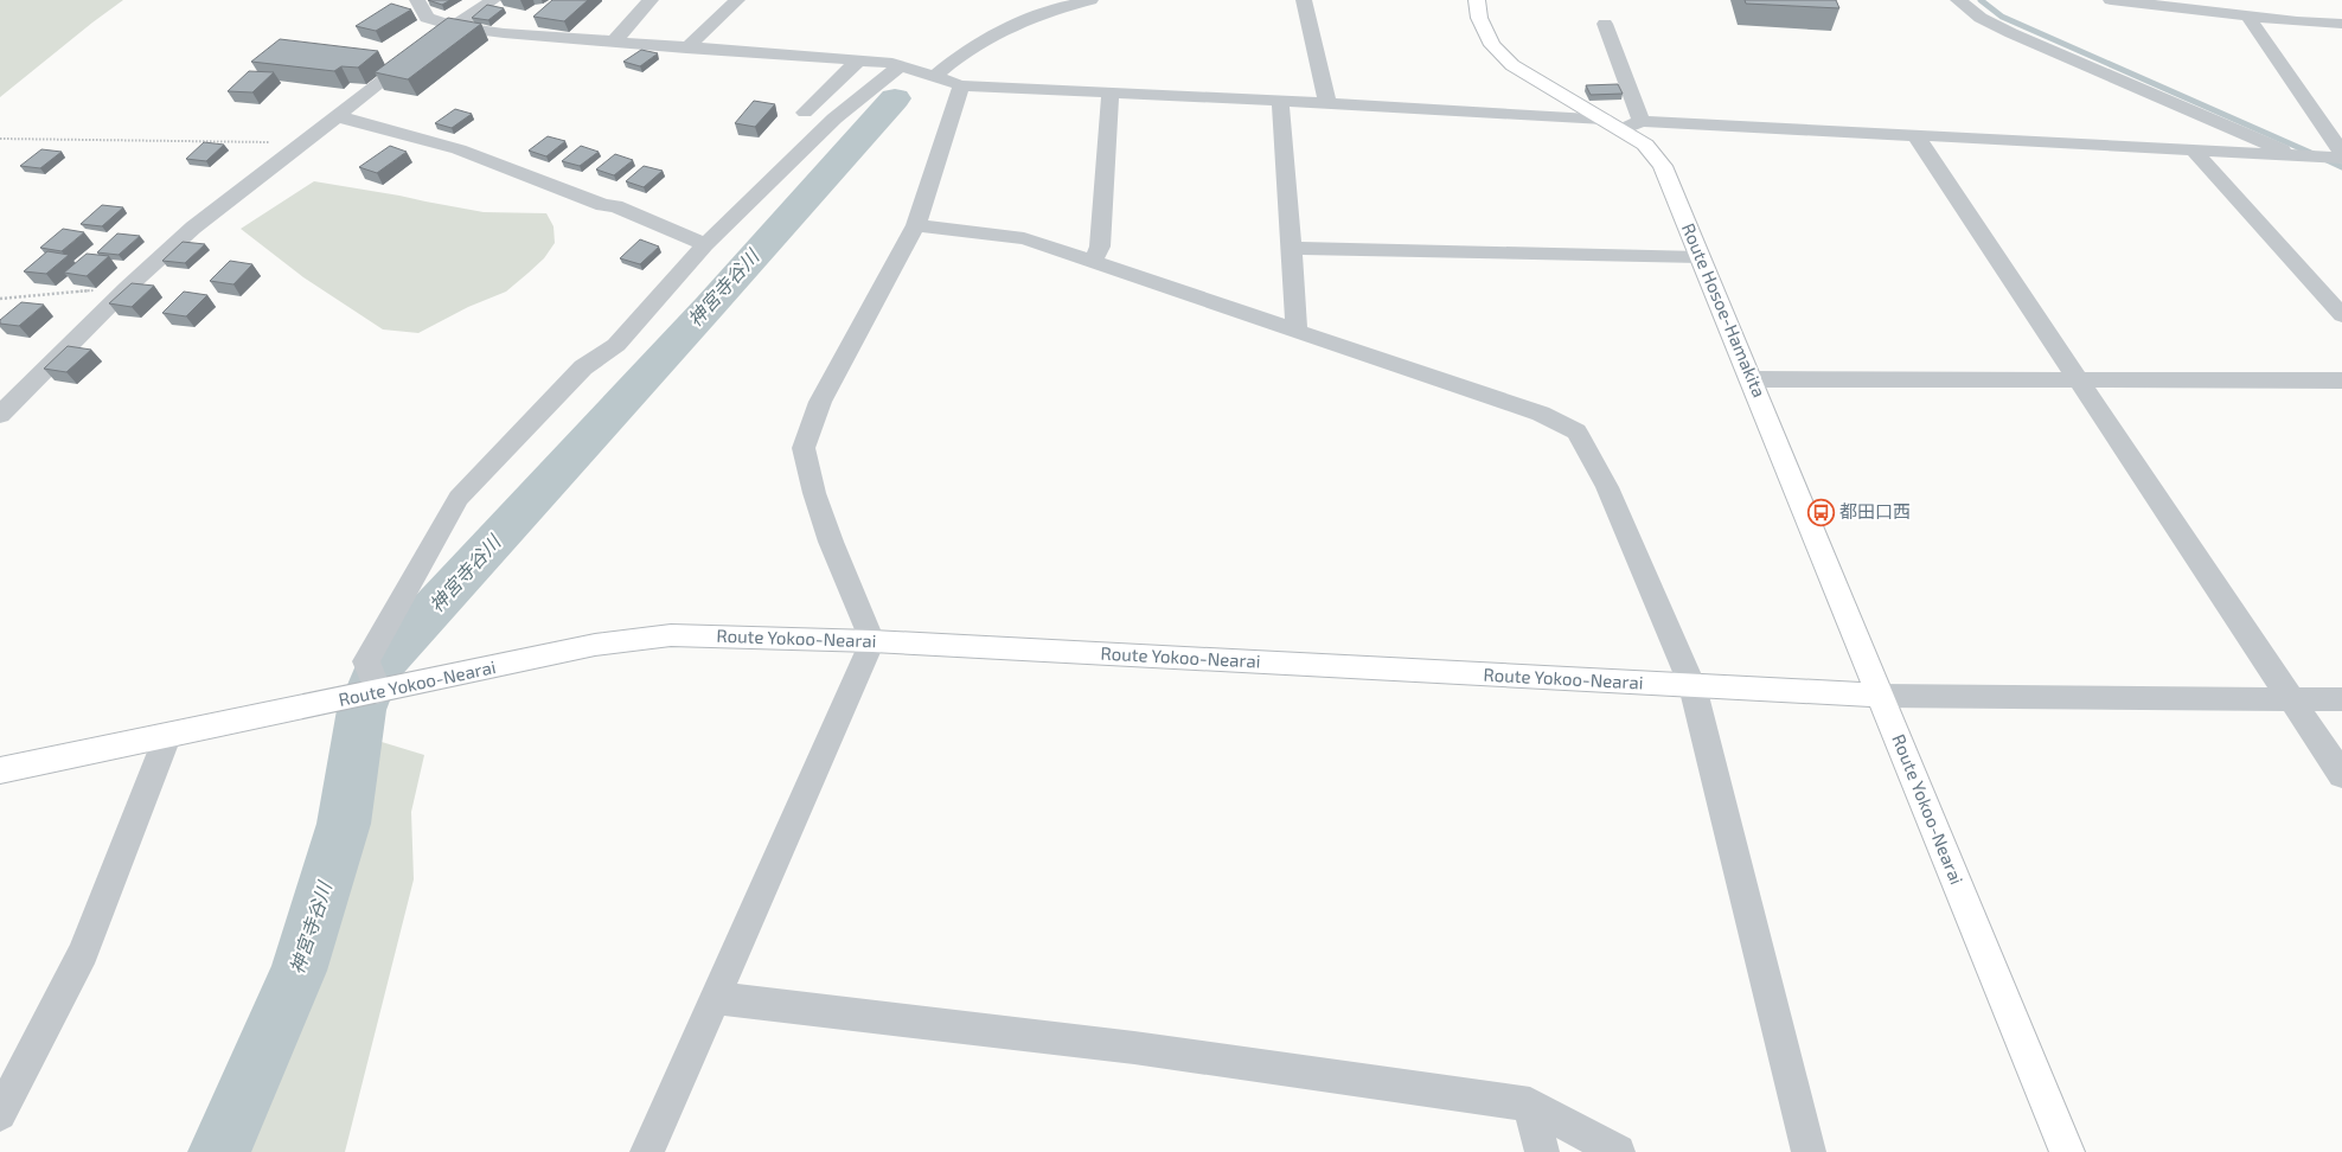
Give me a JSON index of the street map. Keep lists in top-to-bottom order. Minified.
{"streets":{"main road":["Route Hosoe-Hamakita","Route Yokoo-Nearai"]},"crossings":[["Route Hosoe-Hamakita","Route Yokoo-Nearai"]],"water":["神宮寺谷川"],"places":{"bus stop":["都田口西"]}}
